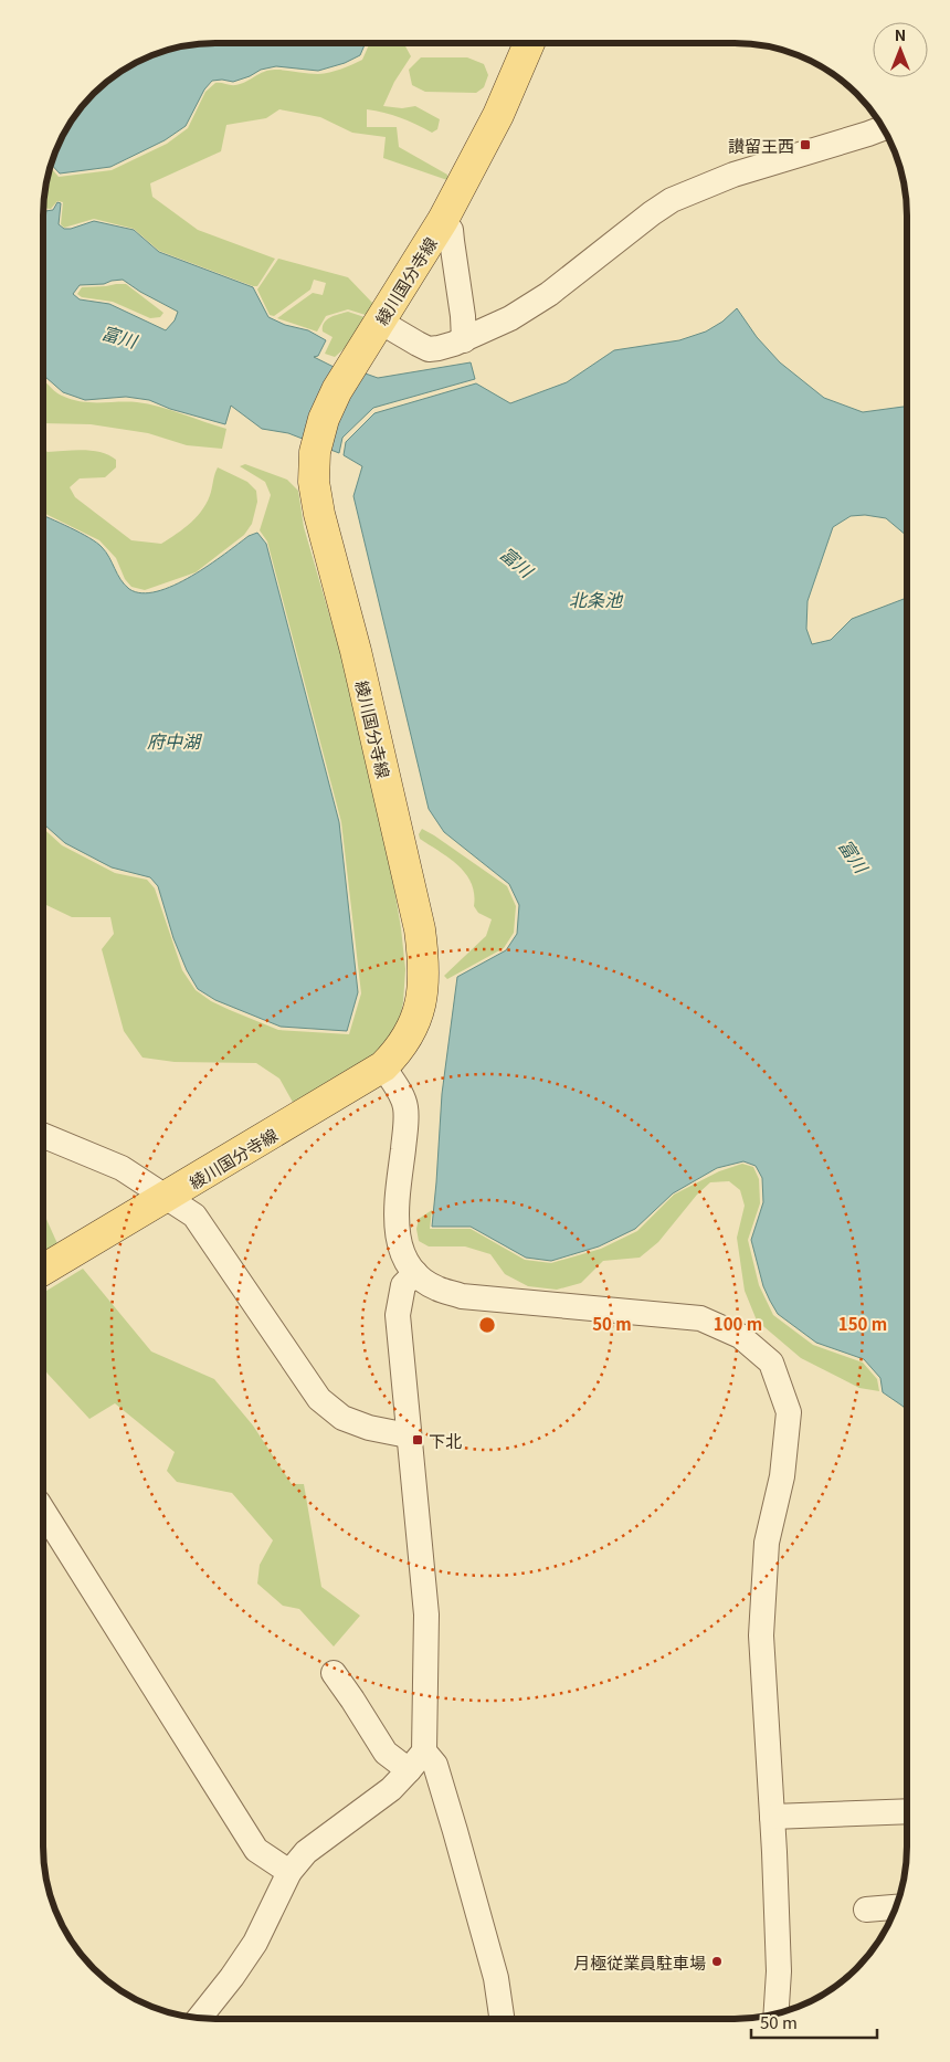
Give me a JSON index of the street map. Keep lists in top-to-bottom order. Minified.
{"streets":{"main road":["綾川国分寺線"]},"water":["富川","北条池","府中湖"],"places":{"transit":["讃留王西","下北"],"other":["月極従業員駐車場"]},"scale_bar":"50 m","north":"top","rings":["50 m","100 m","150 m"]}
